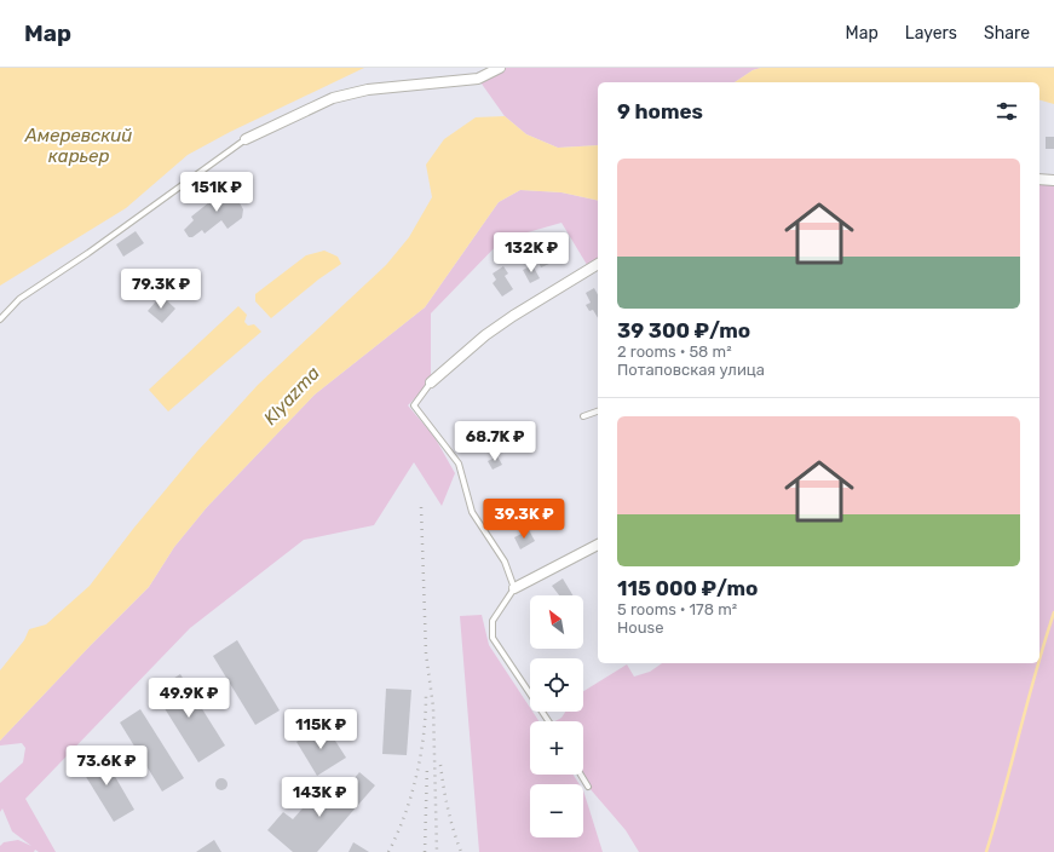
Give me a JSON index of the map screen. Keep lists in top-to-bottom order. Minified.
{"water":["Амеревский карьер","Klyazma"],"north":"top left","page":{"header":"Map","nav":["Map","Layers","Share"],"heading":"9 homes","list":[{"name":"39 300 ₽/mo","note":"2 rooms · 58 m² · Потаповская улица"},{"name":"115 000 ₽/mo","note":"5 rooms · 178 m² · House"}],"price":["151K ₽","132K ₽","79.3K ₽","68.7K ₽","39.3K ₽","49.9K ₽","115K ₽","73.6K ₽","143K ₽"],"map_buttons":["+","−"]}}
